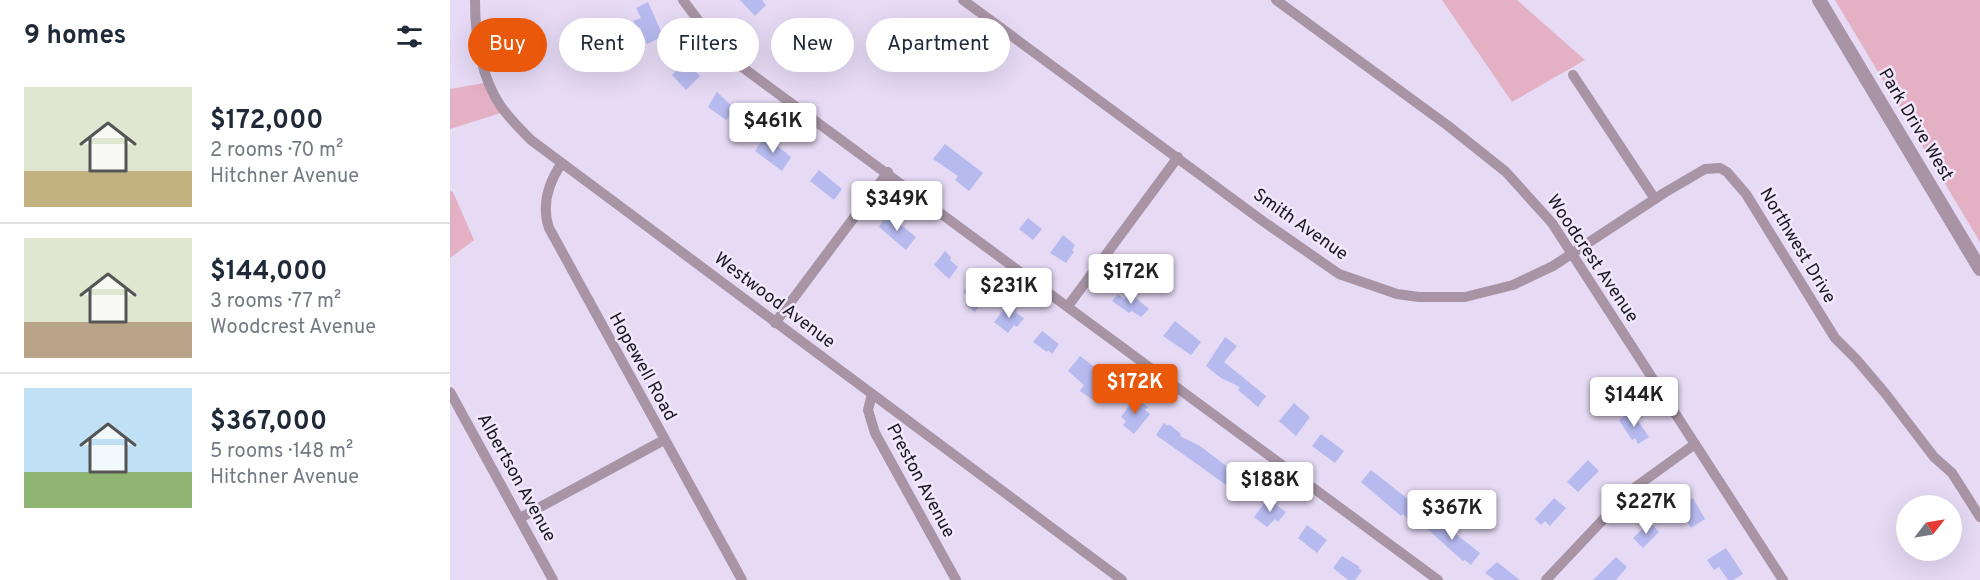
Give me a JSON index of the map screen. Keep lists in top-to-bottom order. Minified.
{"streets":{"street":["Park Drive West","Smith Avenue","Northwest Drive","Woodcrest Avenue","Westwood Avenue","Hopewell Road","Albertson Avenue","Preston Avenue"]},"crossings":[["Smith Avenue","Northwest Drive"],["Smith Avenue","Woodcrest Avenue"],["Westwood Avenue","Hopewell Road"],["Westwood Avenue","Preston Avenue"]],"north":"top right","page":{"heading":"9 homes","chip":["Buy","Rent","Filters","New","Apartment"],"list":[{"name":"$172,000","note":"2 rooms · 70 m² · Hitchner Avenue"},{"name":"$144,000","note":"3 rooms · 77 m² · Woodcrest Avenue"},{"name":"$367,000","note":"5 rooms · 148 m² · Hitchner Avenue"}],"price":["$461K","$349K","$172K","$231K","$172K","$144K","$188K","$227K","$367K"]}}
